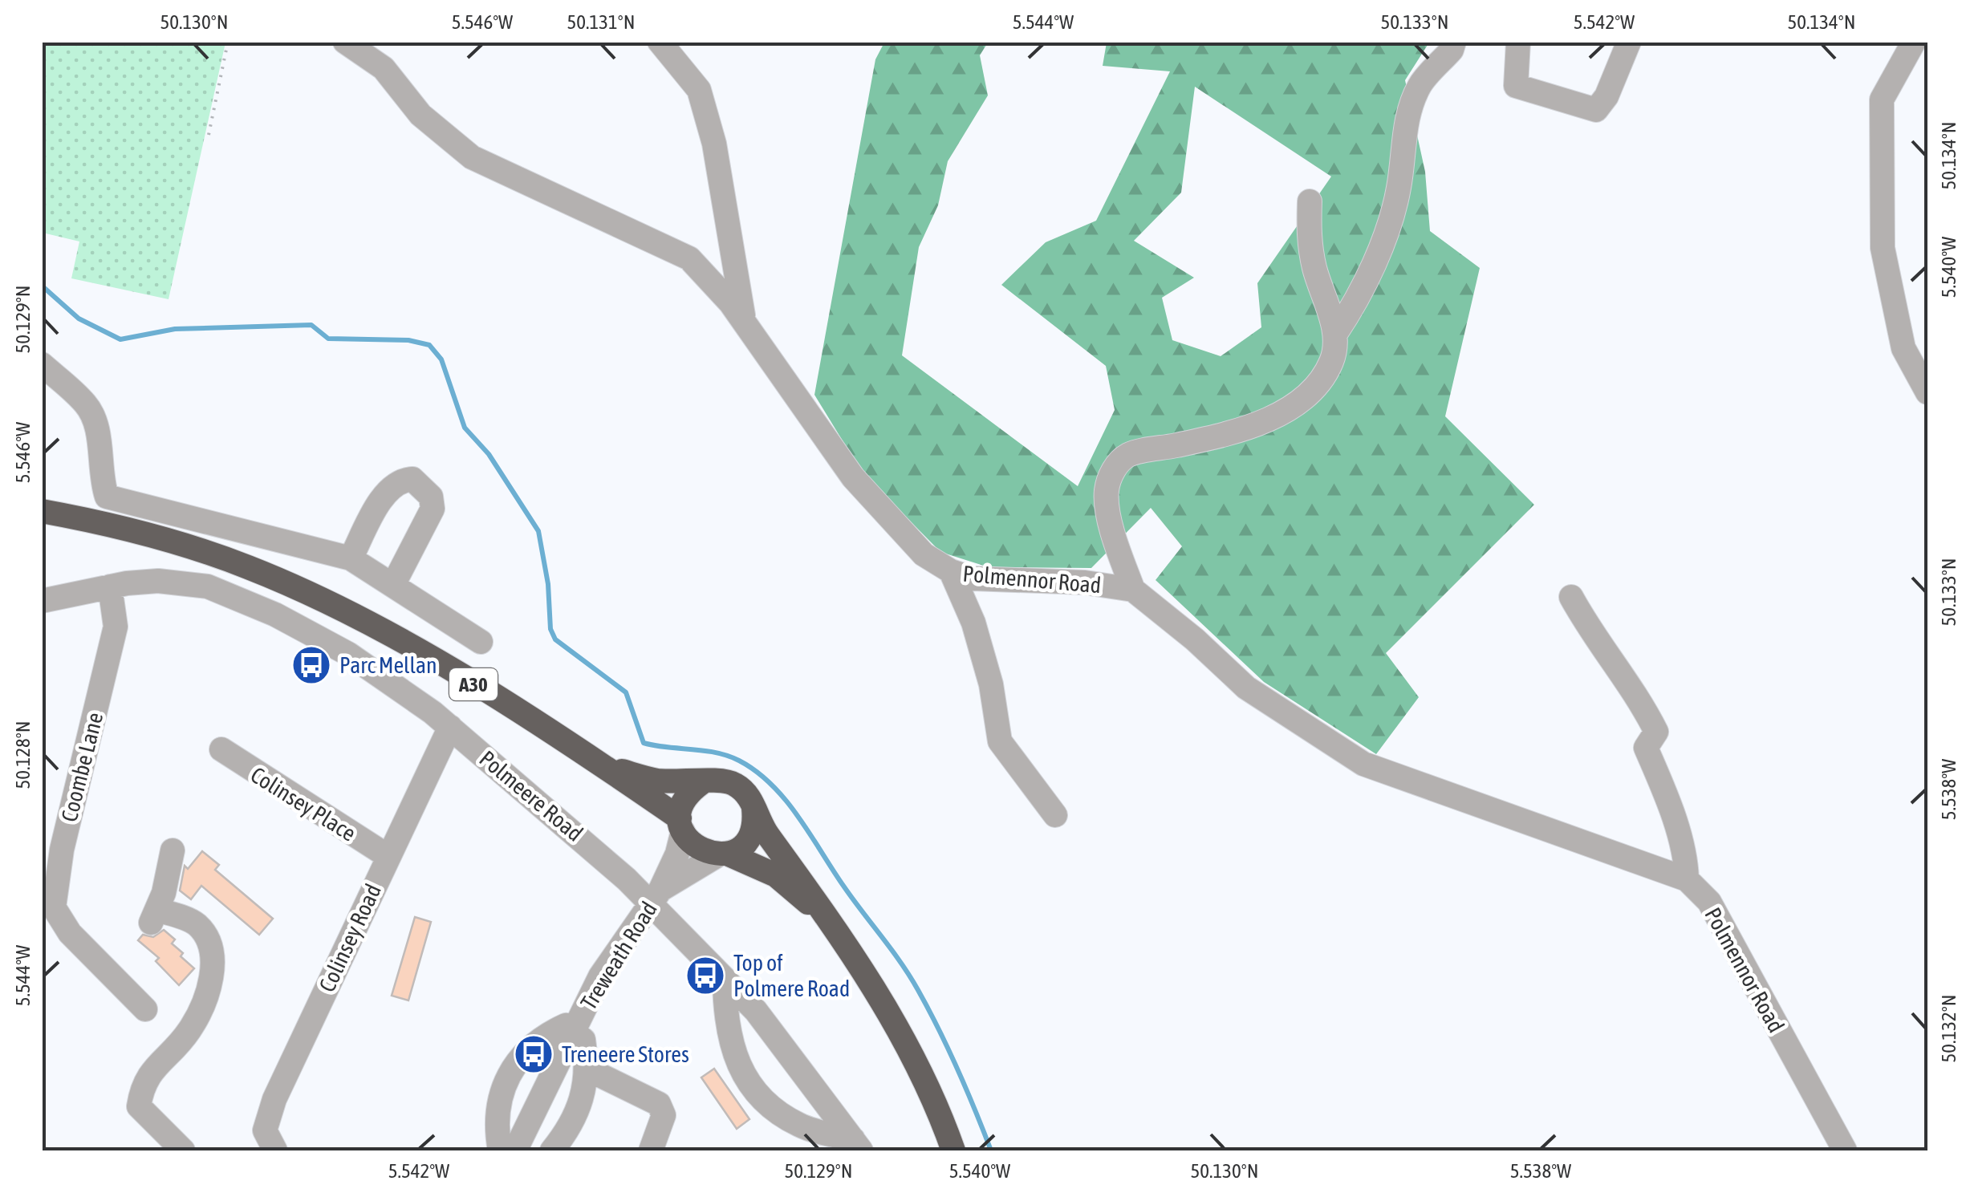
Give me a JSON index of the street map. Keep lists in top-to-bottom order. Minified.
{"streets":{"highway":["A30"],"street":["Polmennor Road","Coombe Lane","Polmeere Road","Colinsey Place","Colinsey Road","Treweath Road"]},"crossings":[["A30","Treweath Road"],["Coombe Lane","Polmeere Road"],["Polmeere Road","Colinsey Road"],["Polmeere Road","Treweath Road"],["Colinsey Place","Colinsey Road"]],"places":{"bus stop":["Parc Mellan","Top of Polmere Road","Treneere Stores"]},"coordinates":["50.130°N","5.546°W","50.131°N","5.544°W","50.133°N","5.542°W","50.134°N","5.540°W","50.129°N","50.128°N","5.538°W","50.132°N"]}
